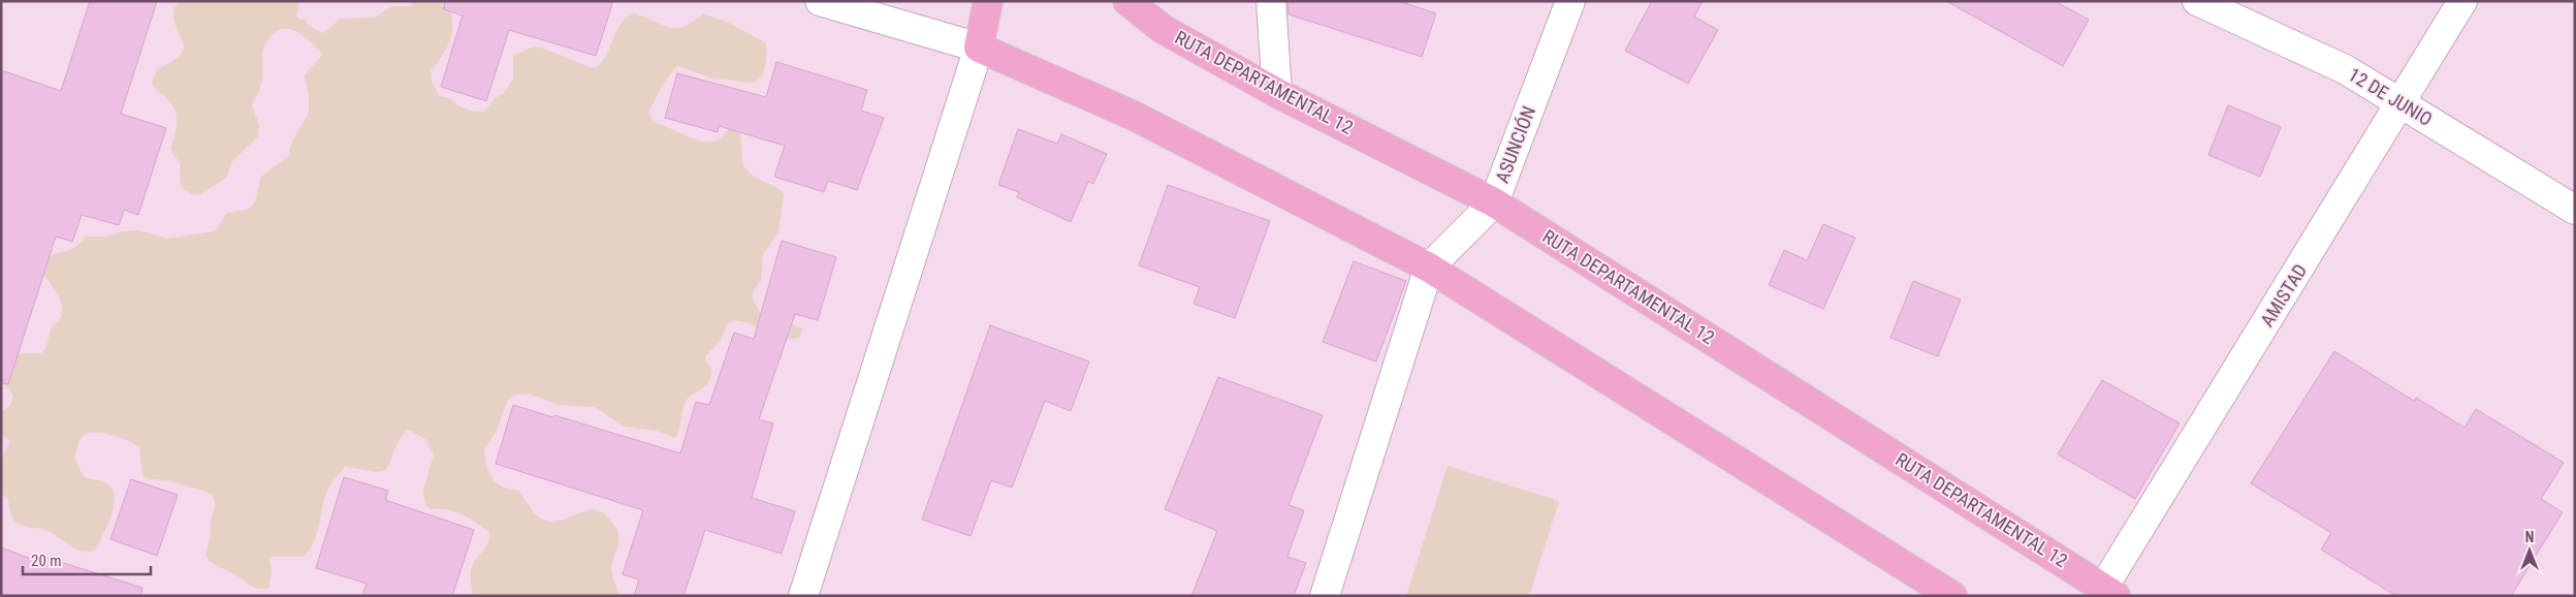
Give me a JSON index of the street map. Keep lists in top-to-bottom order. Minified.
{"streets":{"main road":["RUTA DEPARTAMENTAL 12"],"street":["12 DE JUNIO","ASUNCIÓN","AMISTAD"]},"crossings":[["RUTA DEPARTAMENTAL 12","ASUNCIÓN"],["RUTA DEPARTAMENTAL 12","AMISTAD"],["12 DE JUNIO","AMISTAD"]],"scale_bar":"20 m","north":"top"}
